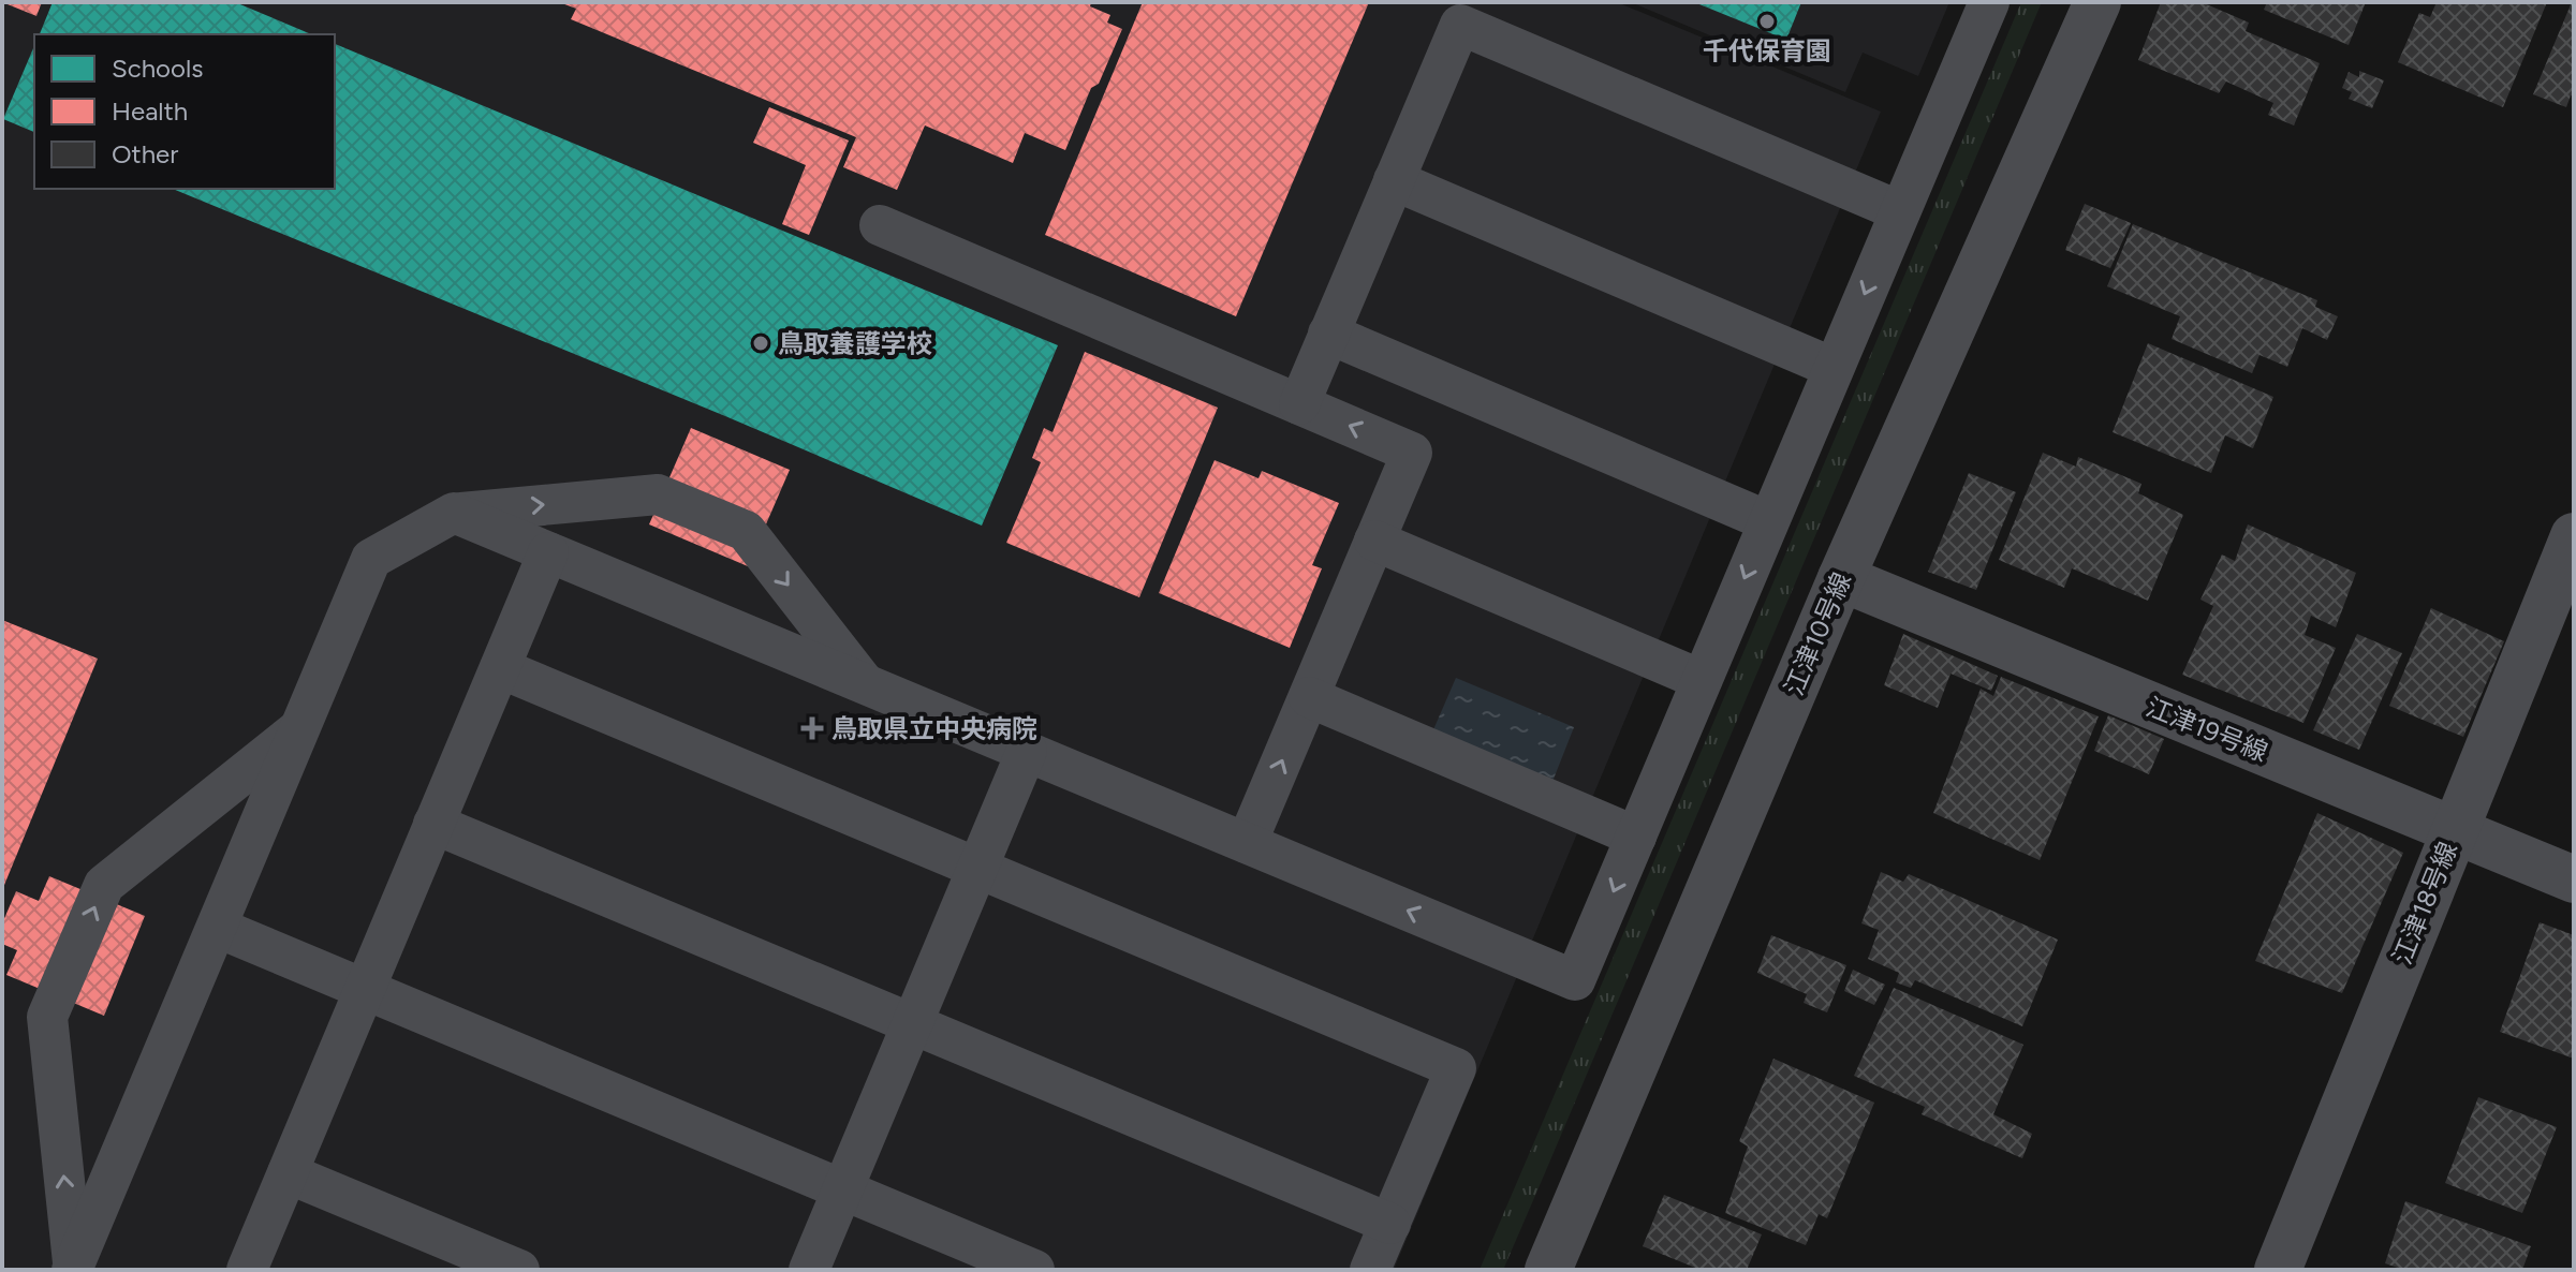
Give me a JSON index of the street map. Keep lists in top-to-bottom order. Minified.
{"streets":{"street":["江津10号線","江津19号線","江津18号線"]},"crossings":[["江津10号線","江津19号線"],["江津19号線","江津18号線"]],"places":{"other":["千代保育園","鳥取養護学校"],"health":["鳥取県立中央病院"]},"legend":["Schools","Health","Other"]}
